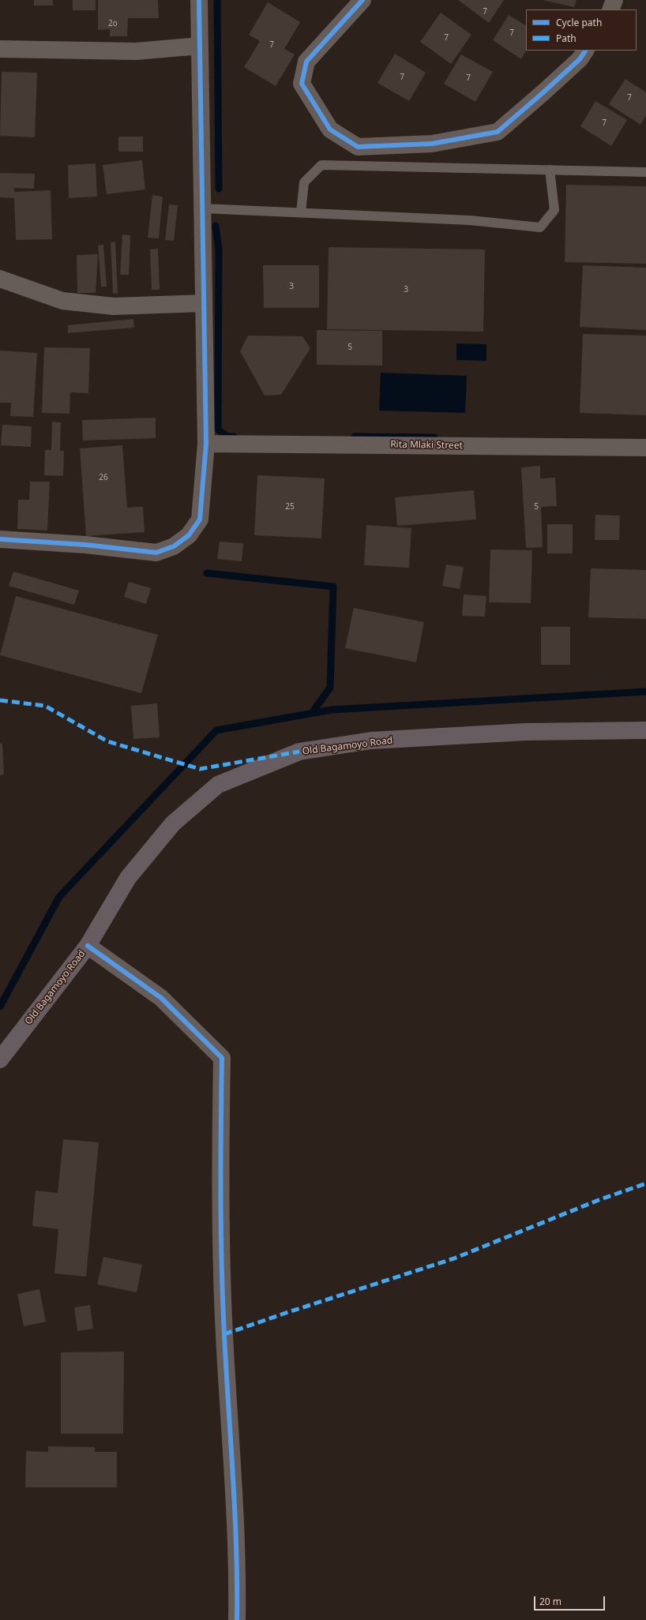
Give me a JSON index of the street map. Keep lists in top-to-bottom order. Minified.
{"streets":{"main road":["Old Bagamoyo Road"],"street":["Rita Mlaki Street"]},"house_numbers":["7","2o","7","7","7","7","7","7","7","3","3","5","26","25","5"],"legend":["Cycle path","Path"],"scale_bar":"20 m"}
